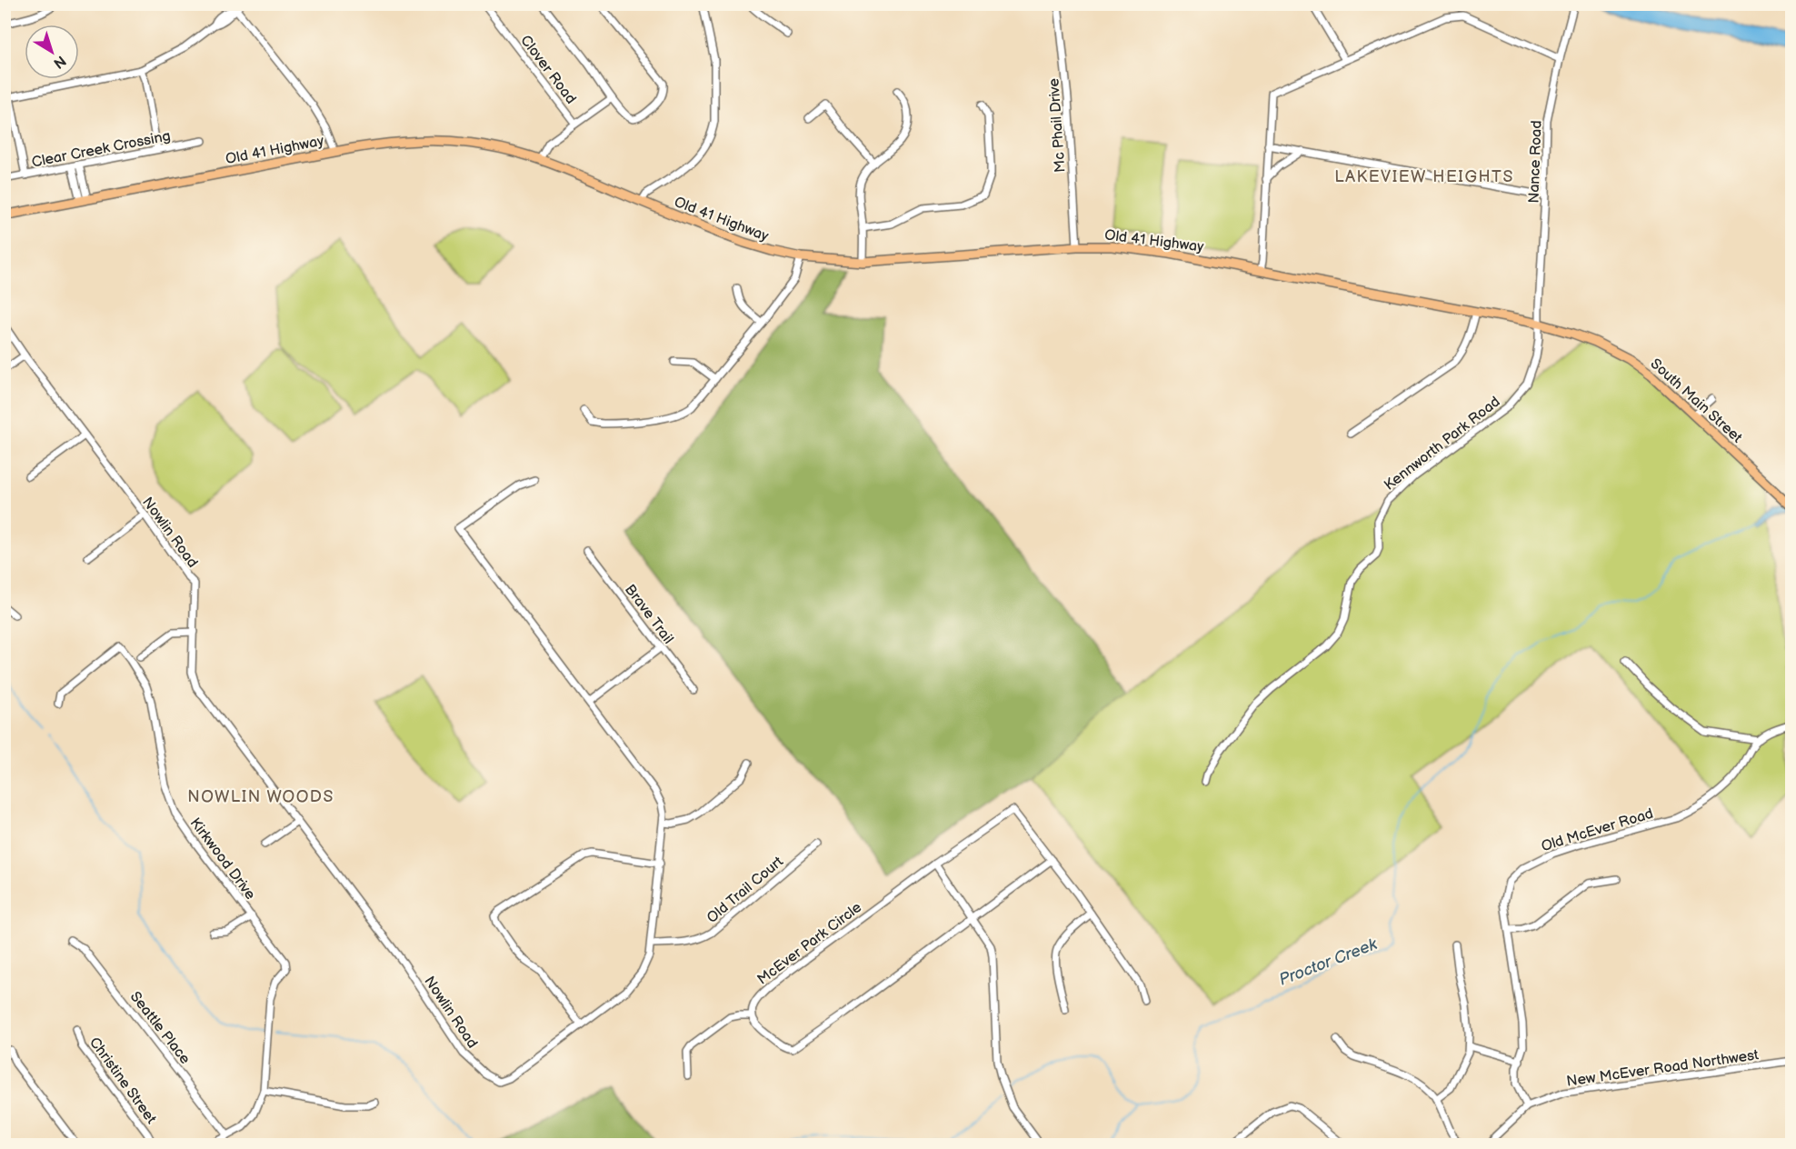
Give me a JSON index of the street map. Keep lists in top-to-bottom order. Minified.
{"streets":{"main road":["Old 41 Highway","South Main Street"],"street":["Clover Road","Mc Phail Drive","Clear Creek Crossing","Nance Road","Kennworth Park Road","Nowlin Road","Brave Trail","Old McEver Road","Kirkwood Drive","Old Trail Court","McEver Park Circle","Seattle Place","New McEver Road Northwest","Christine Street"]},"crossings":[["Clover Road","Old 41 Highway"],["Mc Phail Drive","Old 41 Highway"],["Old 41 Highway","Nance Road"],["Old 41 Highway","South Main Street"],["Old 41 Highway","Kennworth Park Road"],["Nance Road","South Main Street"],["Nance Road","Kennworth Park Road"],["South Main Street","Kennworth Park Road"],["Nowlin Road","Old Trail Court"],["Old McEver Road","New McEver Road Northwest"]],"districts":["LAKEVIEW HEIGHTS","NOWLIN WOODS"],"water":["Proctor Creek"],"north":"bottom right"}
